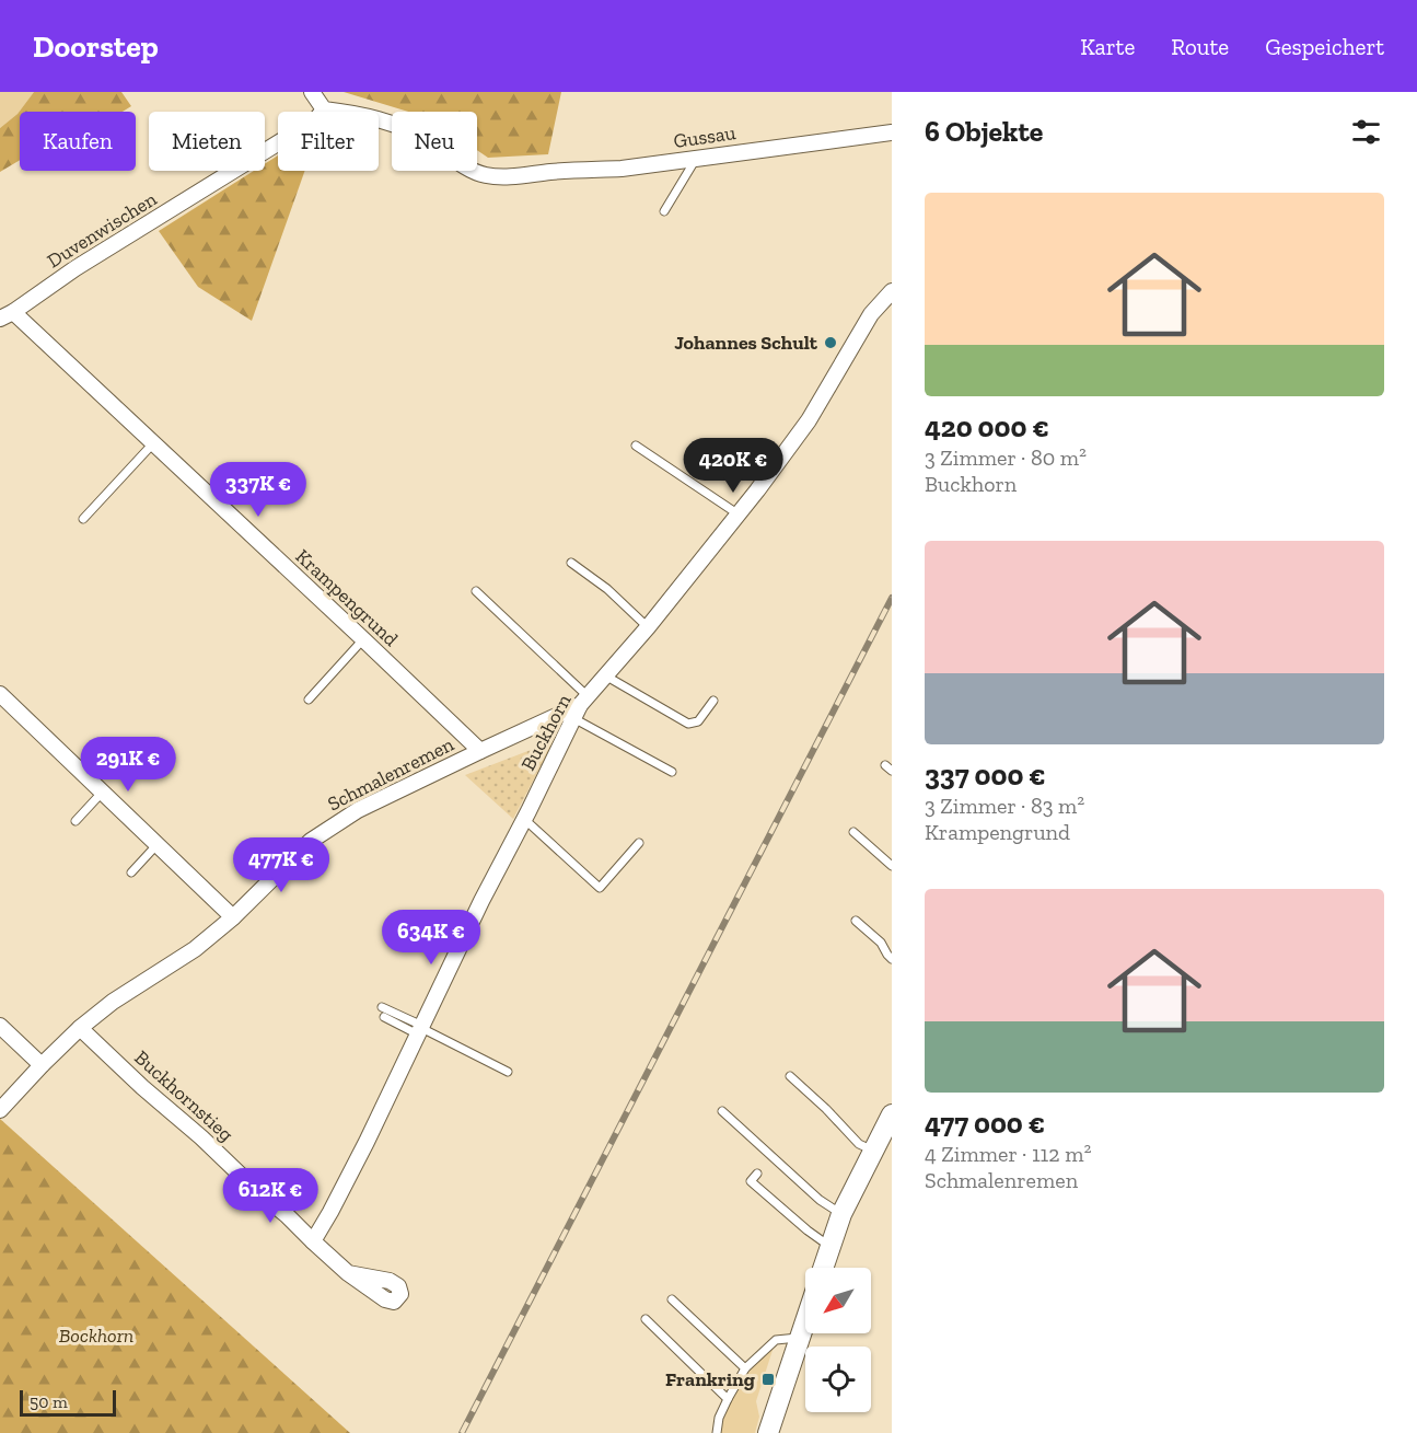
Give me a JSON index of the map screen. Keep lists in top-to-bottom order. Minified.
{"streets":{"street":["Gussau","Duvenwischen","Krampengrund","Buckhorn","Schmalenremen","Buckhornstieg"]},"crossings":[["Gussau","Duvenwischen"],["Duvenwischen","Krampengrund"],["Krampengrund","Schmalenremen"],["Buckhorn","Schmalenremen"],["Buckhorn","Buckhornstieg"],["Schmalenremen","Buckhornstieg"]],"parks":["Bockhorn"],"places":{"other":["Johannes Schult"],"transit":["Frankring"]},"scale_bar":"50 m","north":"bottom left","page":{"header":"Doorstep","nav":["Karte","Route","Gespeichert"],"heading":"6 Objekte","chip":["Kaufen","Mieten","Filter","Neu"],"list":[{"name":"420 000 €","note":"3 Zimmer · 80 m² · Buckhorn"},{"name":"337 000 €","note":"3 Zimmer · 83 m² · Krampengrund"},{"name":"477 000 €","note":"4 Zimmer · 112 m² · Schmalenremen"}],"price":["420K €","337K €","291K €","477K €","634K €","612K €"],"scale":"50 m"}}
